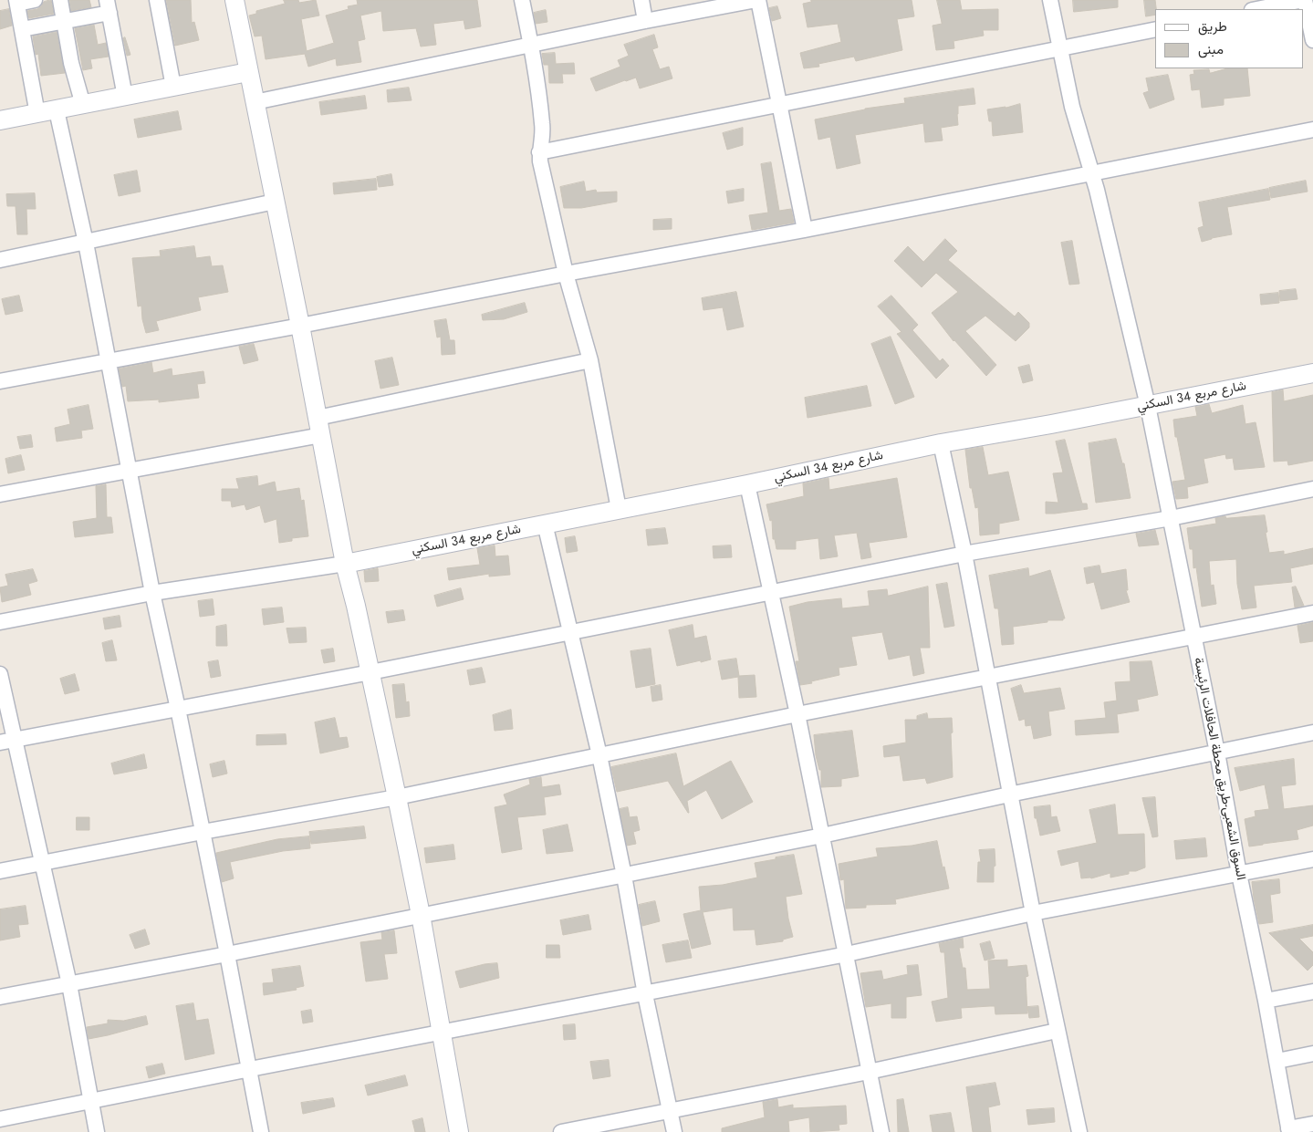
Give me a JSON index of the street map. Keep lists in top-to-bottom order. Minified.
{"streets":{"street":["شارع مربع 34 السكني","السوق الشعبى-طريق محطة الحافلات الرئيسة"]},"crossings":[["شارع مربع 34 السكني","السوق الشعبى-طريق محطة الحافلات الرئيسة"]],"legend":["طريق","مبنى"]}
